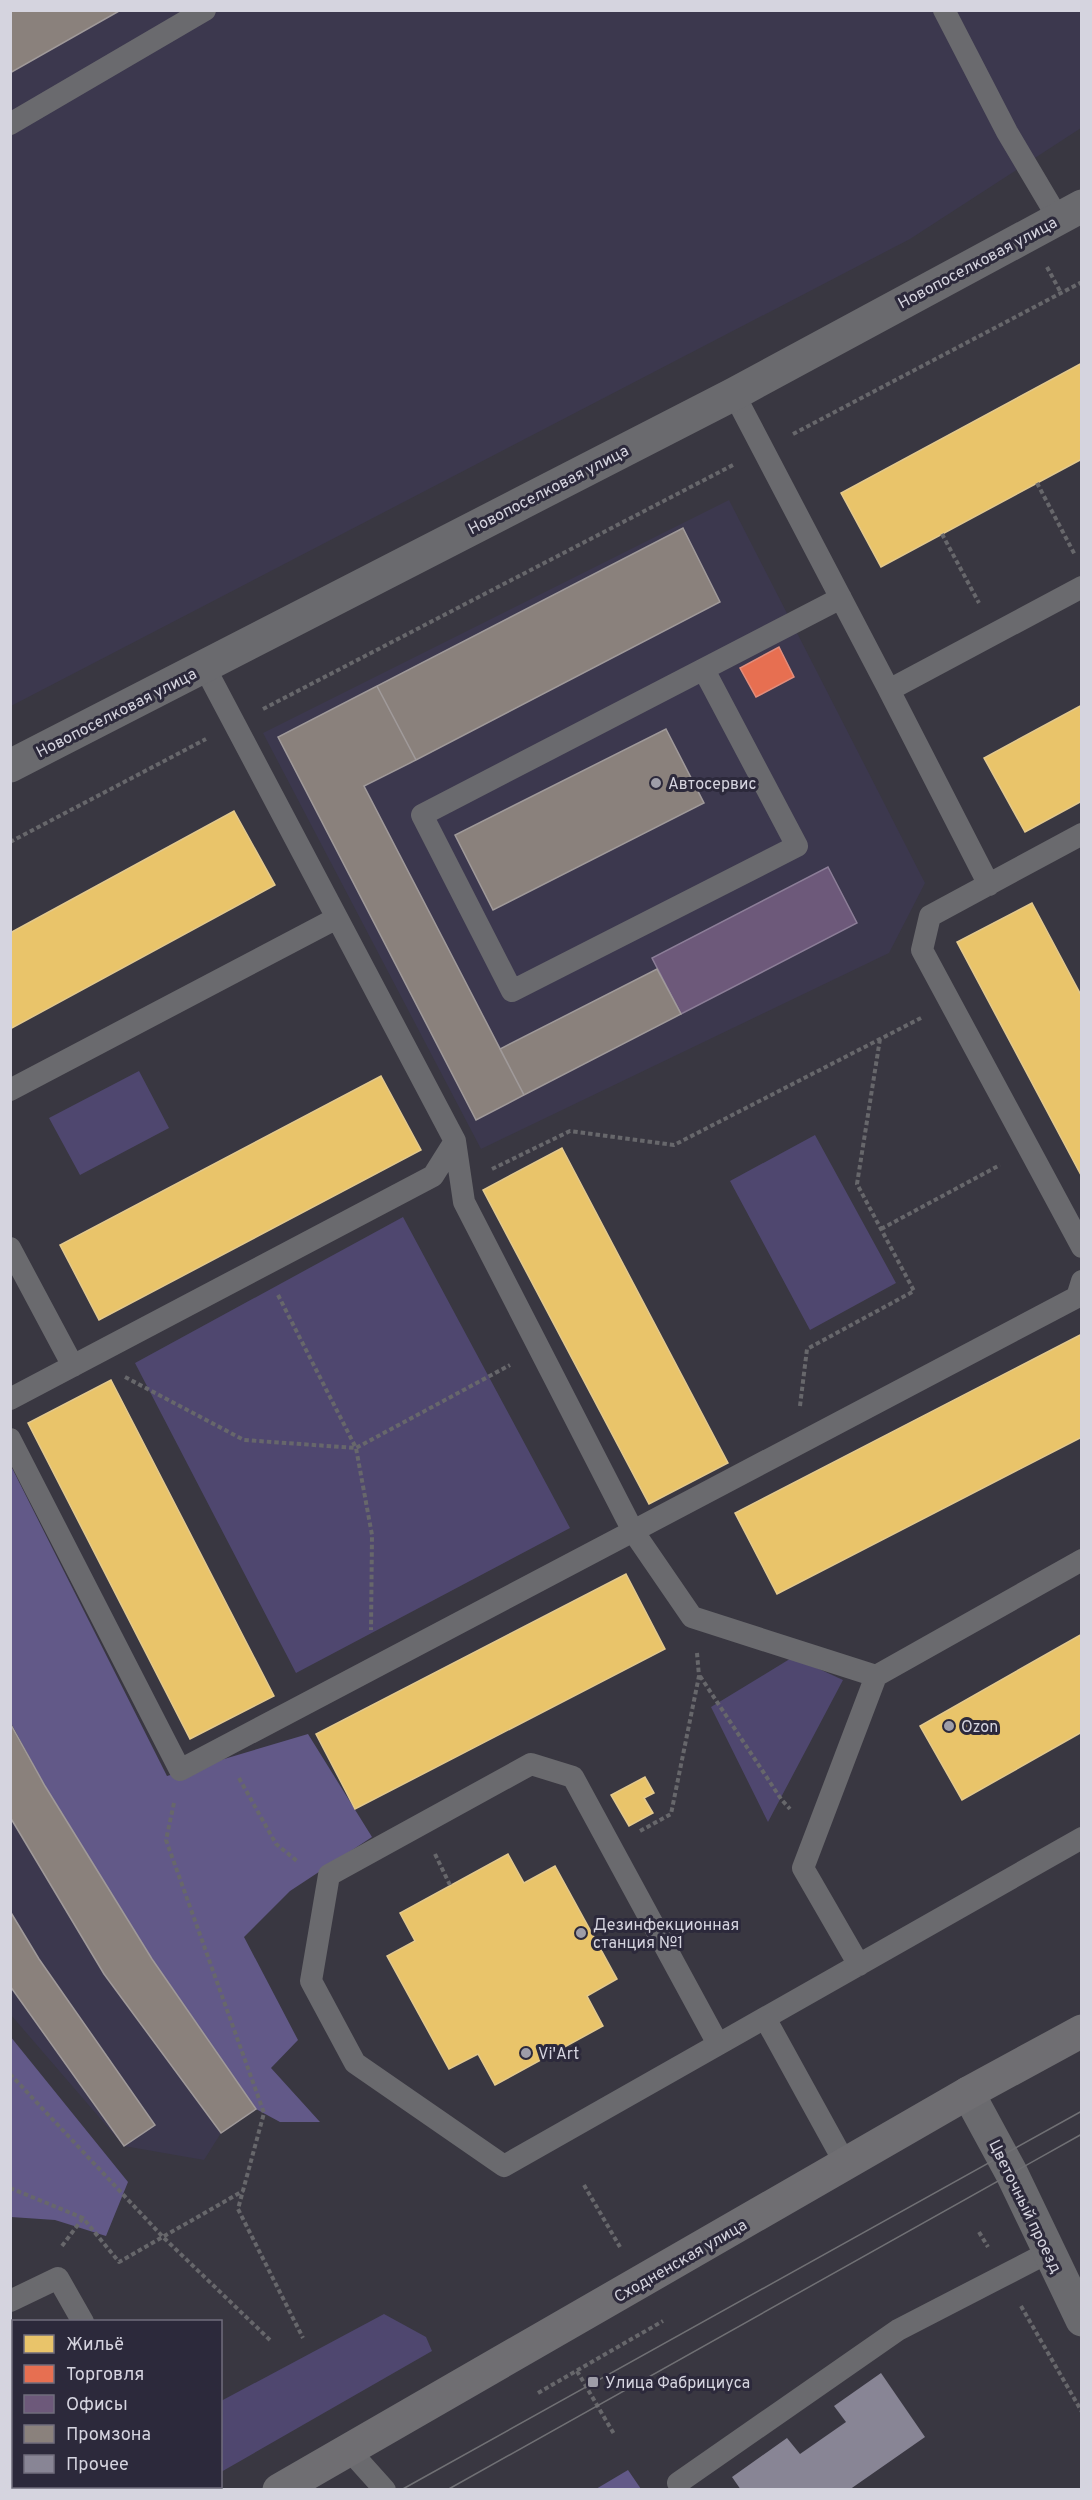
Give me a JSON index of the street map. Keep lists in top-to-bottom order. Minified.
{"streets":{"street":["Новопоселковая улица","Цветочный проезд","Сходненская улица"]},"crossings":[["Цветочный проезд","Сходненская улица"]],"places":{"other":["Автосервис","Ozon","Дезинфекционная станция №1","Vi'Art"],"transit":["Улица Фабрициуса"]},"legend":["Жильё","Торговля","Офисы","Промзона","Прочее"]}
